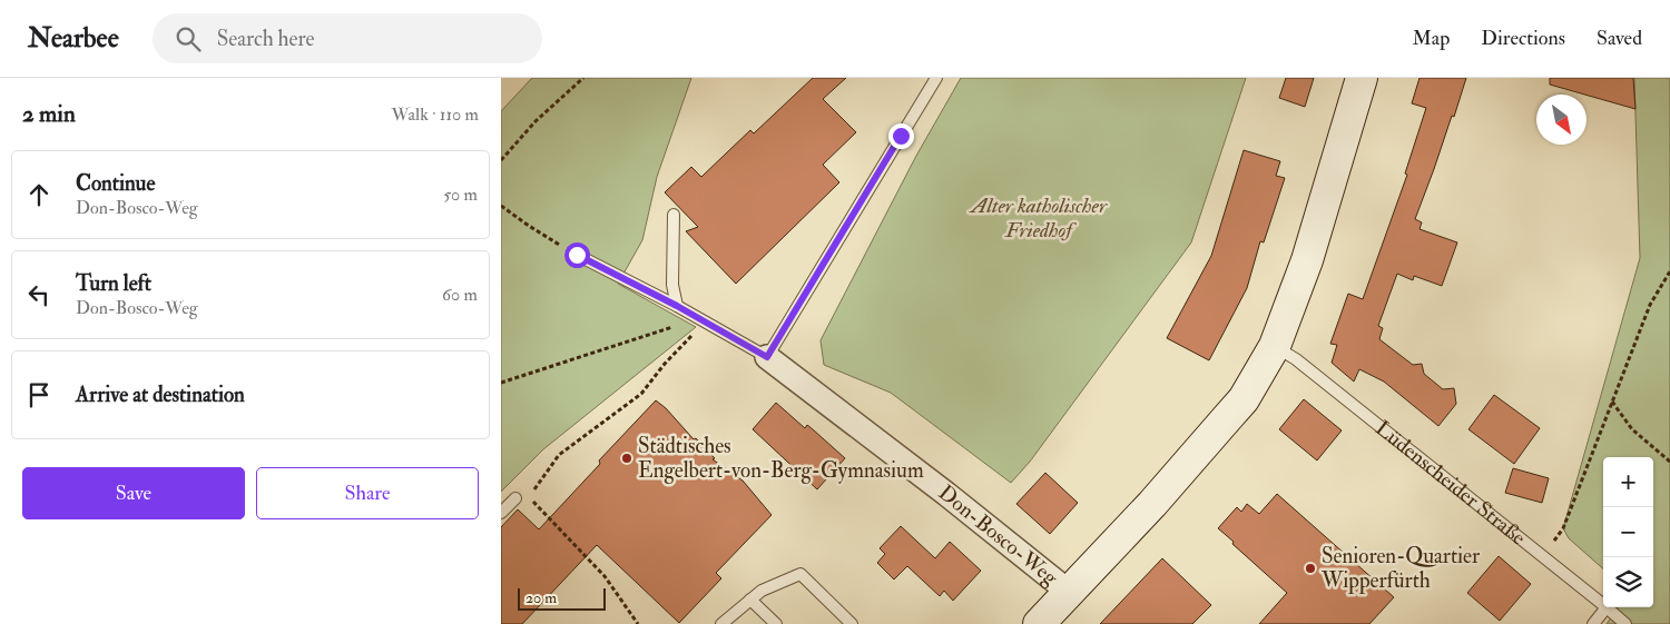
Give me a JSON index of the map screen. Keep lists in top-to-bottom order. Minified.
{"streets":{"street":["Don-Bosco-Weg"],"lane":["Lüdenscheider Straße"]},"parks":["Alter katholischer Friedhof"],"places":["Städtisches Engelbert-von-Berg-Gymnasium","Senioren-Quartier Wipperfürth"],"scale_bar":"20 m","north":"bottom right","page":{"header":"Nearbee","search":"Search here","nav":["Map","Directions","Saved"],"heading":["2 min","Walk · 110 m"],"list":[["Continue","Don-Bosco-Weg","50 m"],["Turn left","Don-Bosco-Weg","60 m"],"Arrive at destination"],"buttons":["Save","Share"],"map_buttons":["+","−"],"scale":"20 m"}}
